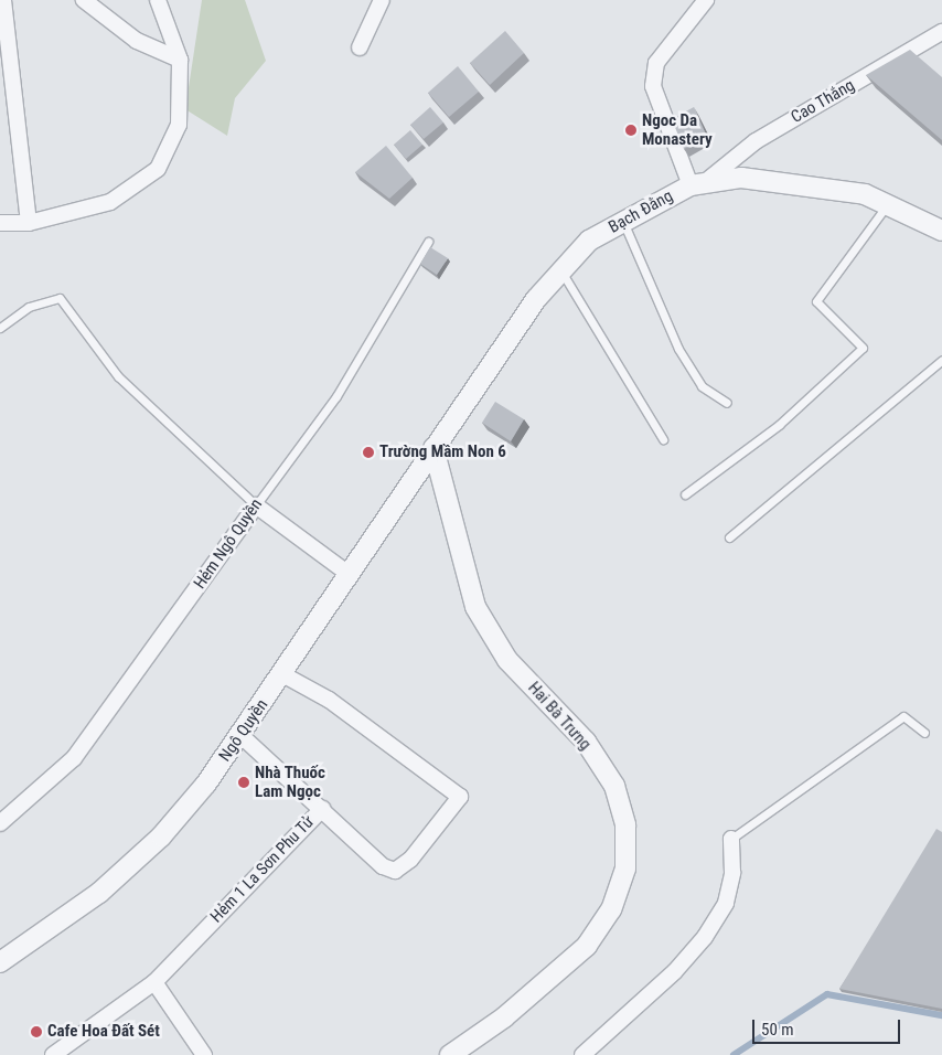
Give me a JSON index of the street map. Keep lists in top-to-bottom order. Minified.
{"streets":{"street":["Cao Thắng","Bạch Đằng","Hẻm Ngô Quyền","Hai Bà Trưng","Ngô Quyền","Hẻm 1 La Sơn Phu Tử"]},"crossings":[["Cao Thắng","Bạch Đằng"],["Bạch Đằng","Hai Bà Trưng"],["Bạch Đằng","Ngô Quyền"],["Hai Bà Trưng","Ngô Quyền"],["Ngô Quyền","Hẻm 1 La Sơn Phu Tử"]],"places":["Ngoc Da Monastery","Trường Mầm Non 6","Nhà Thuốc Lam Ngọc","Cafe Hoa Đất Sét"],"scale_bar":"50 m"}
